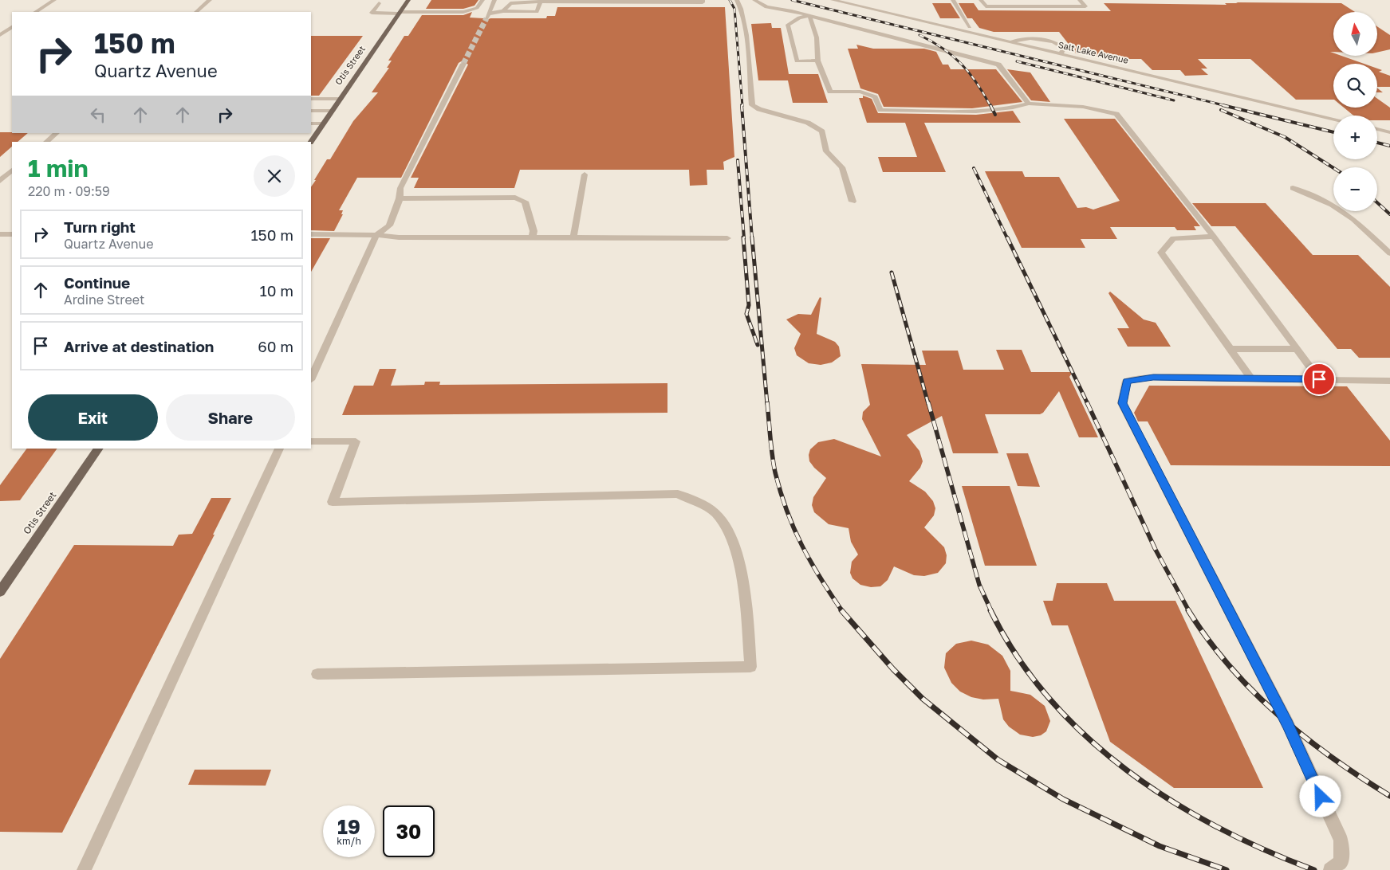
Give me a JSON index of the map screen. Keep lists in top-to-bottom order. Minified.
{"streets":{"main road":["Otis Street"],"street":["Salt Lake Avenue"]},"north":"top","page":{"map_buttons":["+","−"],"turn":["150 m","Quartz Avenue"],"heading":["1 min","220 m · 09:59"],"list":[{"name":"Turn right","note":"Quartz Avenue","value":"150 m"},{"name":"Continue","note":"Ardine Street","value":"10 m"},{"name":"Arrive at destination","value":"60 m"}],"buttons":["Exit","Share"],"speed":"19 km/h","limit":"30"}}
